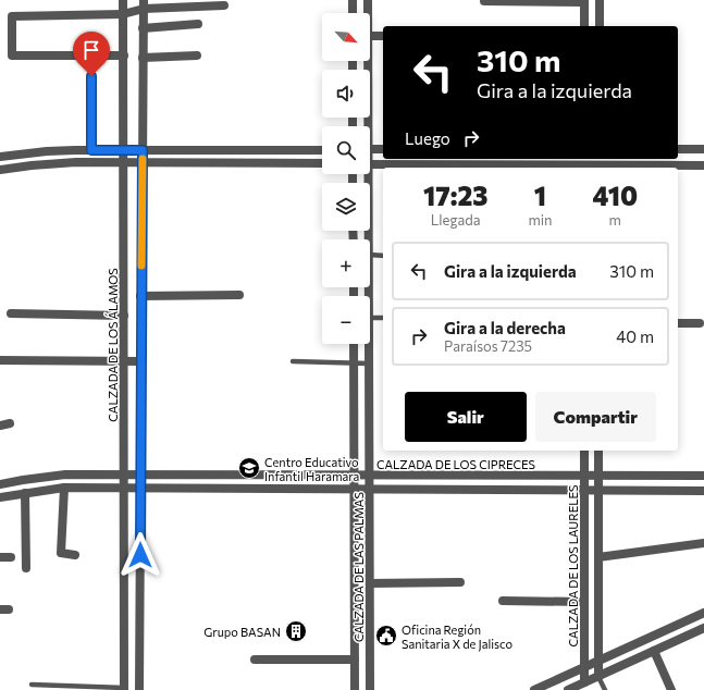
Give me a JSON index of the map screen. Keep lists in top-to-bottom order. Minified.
{"streets":{"street":["CALZADA DE LOS ÁLAMOS","CALZADA DE LOS CIPRECES","CALZADA DE LOS LAURELES","CALZADA DE LAS PALMAS"]},"crossings":[["CALZADA DE LOS ÁLAMOS","CALZADA DE LOS CIPRECES"],["CALZADA DE LOS CIPRECES","CALZADA DE LOS LAURELES"],["CALZADA DE LOS CIPRECES","CALZADA DE LAS PALMAS"]],"places":{"school or university":["Centro Educativo Infantil Haramara"],"building":["Grupo BASAN"],"public building":["Oficina Región Sanitaria X de Jalisco"]},"north":"bottom right","page":{"map_buttons":["+","−"],"turn":["310 m","Gira a la izquierda"],"then":"Luego","eta":["17:23","Llegada","1","min","410","m"],"list":[{"name":"Gira a la izquierda","value":"310 m"},{"name":"Gira a la derecha","note":"Paraísos 7235","value":"40 m"}],"buttons":["Salir","Compartir"]}}
